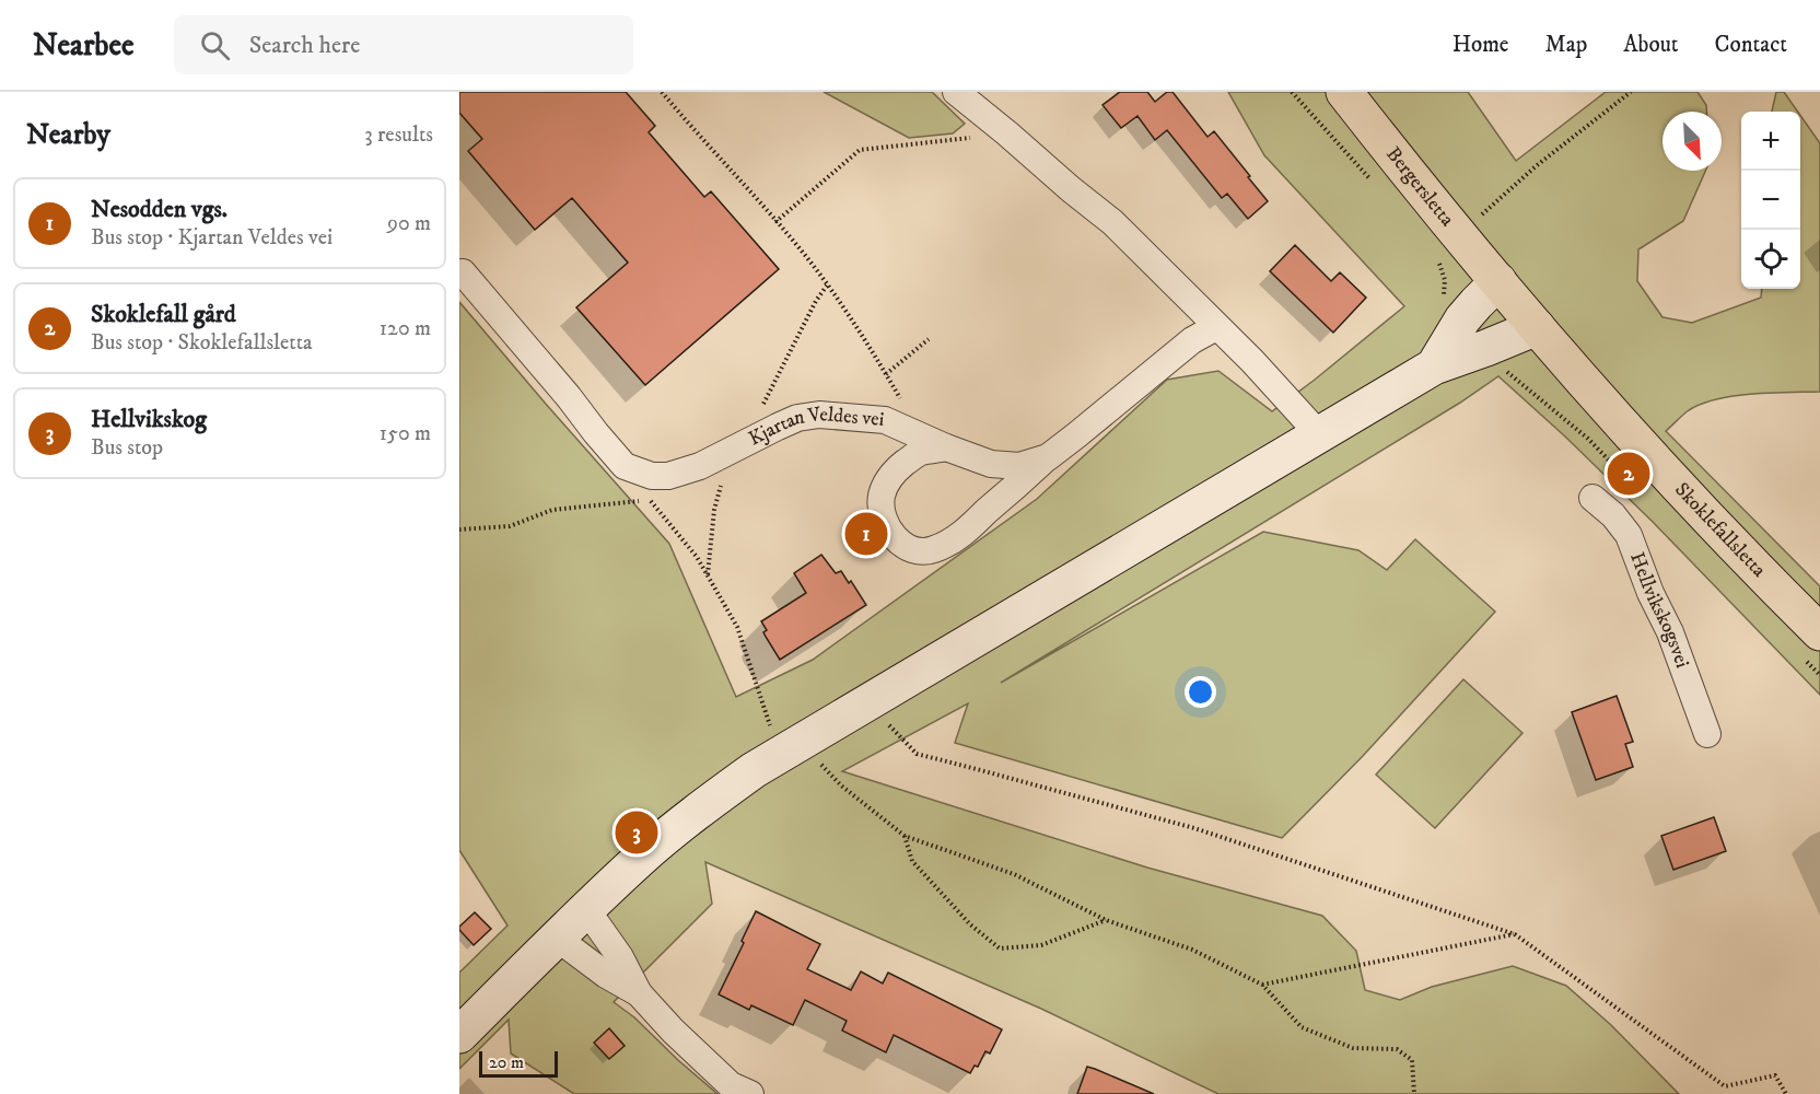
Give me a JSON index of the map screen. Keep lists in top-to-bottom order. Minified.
{"streets":{"main road":["Bergersletta","Skoklefallsletta"],"street":["Kjartan Veldes vei","Hellvikskogsvei"]},"crossings":[["Bergersletta","Skoklefallsletta"]],"scale_bar":"20 m","north":"bottom right","page":{"header":"Nearbee","search":"Search here","nav":["Home","Map","About","Contact"],"heading":["Nearby","3 results"],"map_buttons":["+","−"],"list":[{"mark":"1","name":"Nesodden vgs.","note":"Bus stop · Kjartan Veldes vei","value":"90 m"},{"mark":"2","name":"Skoklefall gård","note":"Bus stop · Skoklefallsletta","value":"120 m"},{"mark":"3","name":"Hellvikskog","note":"Bus stop","value":"150 m"}],"pins":["2","1","3"],"scale":"20 m"}}
